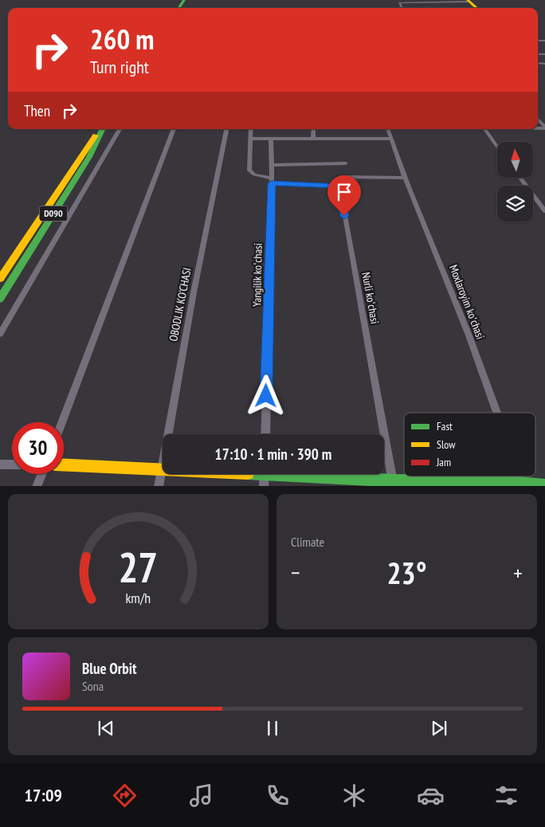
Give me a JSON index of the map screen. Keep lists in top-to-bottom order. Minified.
{"streets":{"main road":["D090"],"street":["Yangilik koʻchasi","Nurli koʻchasi","Moxlaroyim koʻchasi","OBODLIK KO'CHASI"]},"legend":["Fast","Slow","Jam"],"north":"top","page":{"turn":["260 m","Turn right"],"then":"Then","limit":"30","trip":"17:10 · 1 min · 390 m","tile":"Climate","heat":["−","23°","+"],"song":["Blue Orbit","Sona"],"tabs":"17:09","gauge":["27","km/h"]}}
